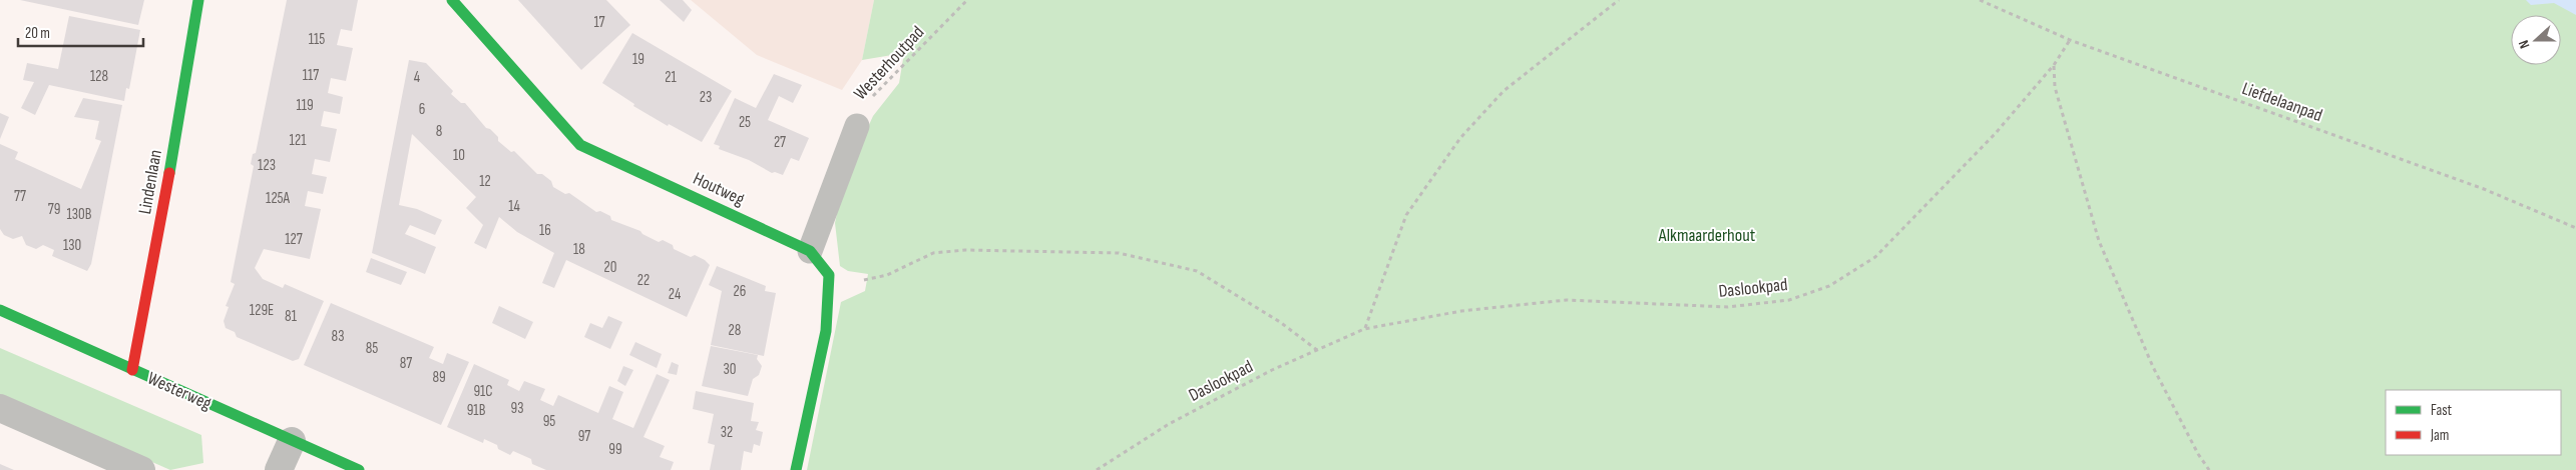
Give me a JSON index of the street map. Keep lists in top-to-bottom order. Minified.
{"streets":{"street":["Lindenlaan","Houtweg","Westerweg"],"path":["Westerhoutpad","Liefdelaanpad","Daslookpad"]},"crossings":[["Liefdelaanpad","Daslookpad"],["Lindenlaan","Westerweg"]],"parks":["Alkmaarderhout"],"house_numbers":["17","115","19","117","128","4","21","23","119","6","25","8","121","27","10","123","12","77","125A","14","79","130B","16","127","130","18","20","22","26","24","129E","81","28","83","85","87","30","89","91C","93","91B","95","32","97","99"],"legend":["Fast","Jam"],"scale_bar":"20 m","north":"left"}
